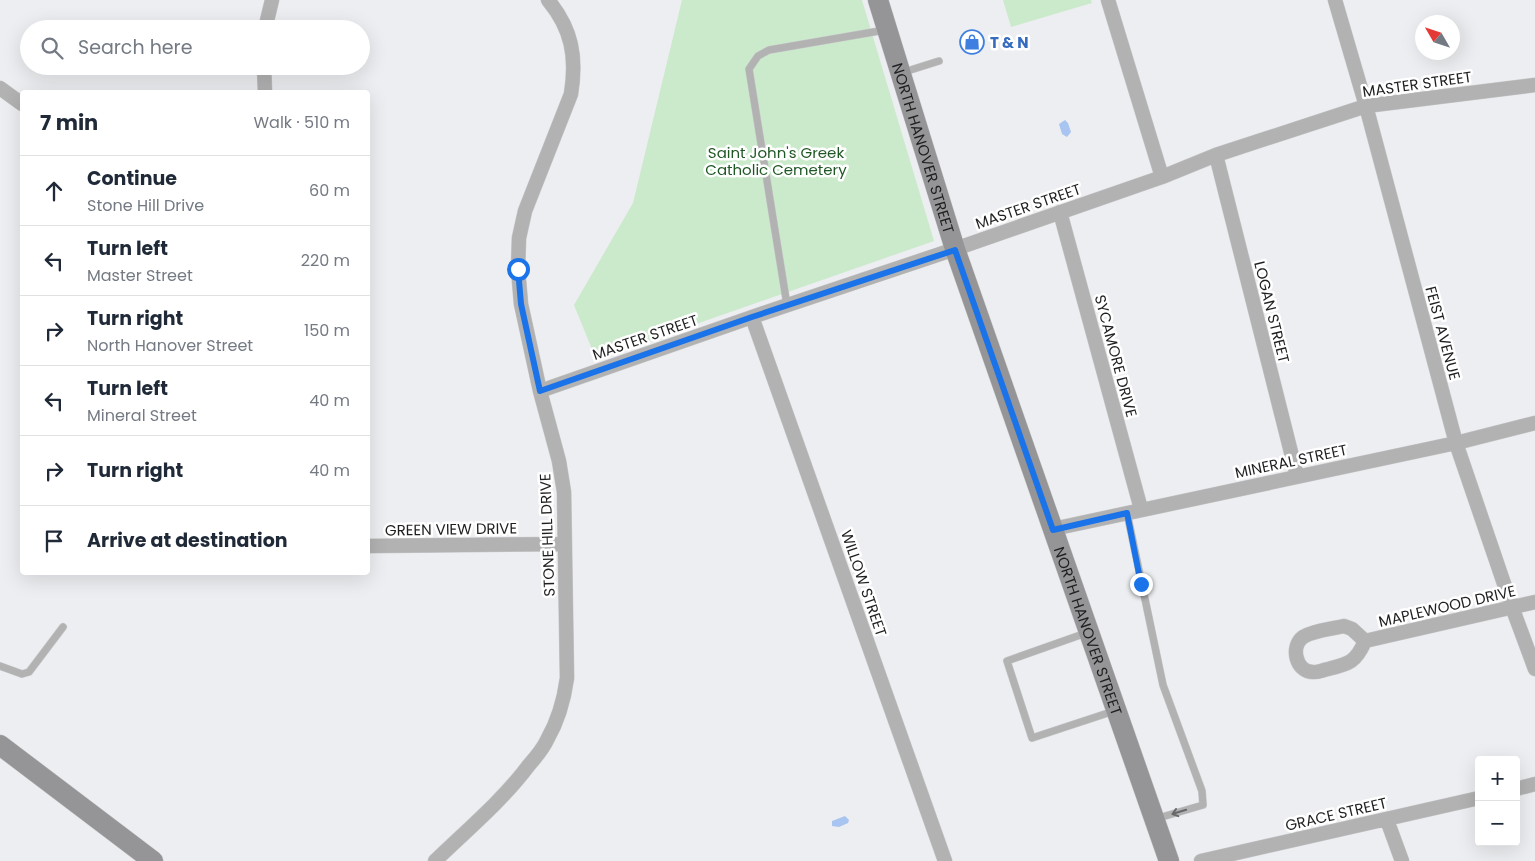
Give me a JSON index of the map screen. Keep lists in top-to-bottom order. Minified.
{"streets":{"street":["MASTER STREET","NORTH HANOVER STREET","LOGAN STREET","FEIST AVENUE","SYCAMORE DRIVE","MINERAL STREET","GREEN VIEW DRIVE","STONE HILL DRIVE","WILLOW STREET","MAPLEWOOD DRIVE","GRACE STREET"]},"crossings":[["MASTER STREET","NORTH HANOVER STREET"],["MASTER STREET","LOGAN STREET"],["MASTER STREET","FEIST AVENUE"],["MASTER STREET","SYCAMORE DRIVE"],["MASTER STREET","STONE HILL DRIVE"],["MASTER STREET","WILLOW STREET"],["NORTH HANOVER STREET","MINERAL STREET"],["LOGAN STREET","MINERAL STREET"],["FEIST AVENUE","MINERAL STREET"],["FEIST AVENUE","MAPLEWOOD DRIVE"],["SYCAMORE DRIVE","MINERAL STREET"],["GREEN VIEW DRIVE","STONE HILL DRIVE"]],"parks":["Saint John's Greek Catholic Cemetery"],"places":{"shop":["T & N"]},"north":"top left","page":{"search":"Search here","heading":["7 min","Walk · 510 m"],"list":[["Continue","Stone Hill Drive","60 m"],["Turn left","Master Street","220 m"],["Turn right","North Hanover Street","150 m"],["Turn left","Mineral Street","40 m"],["Turn right","40 m"],"Arrive at destination"],"map_buttons":["+","−"]}}
